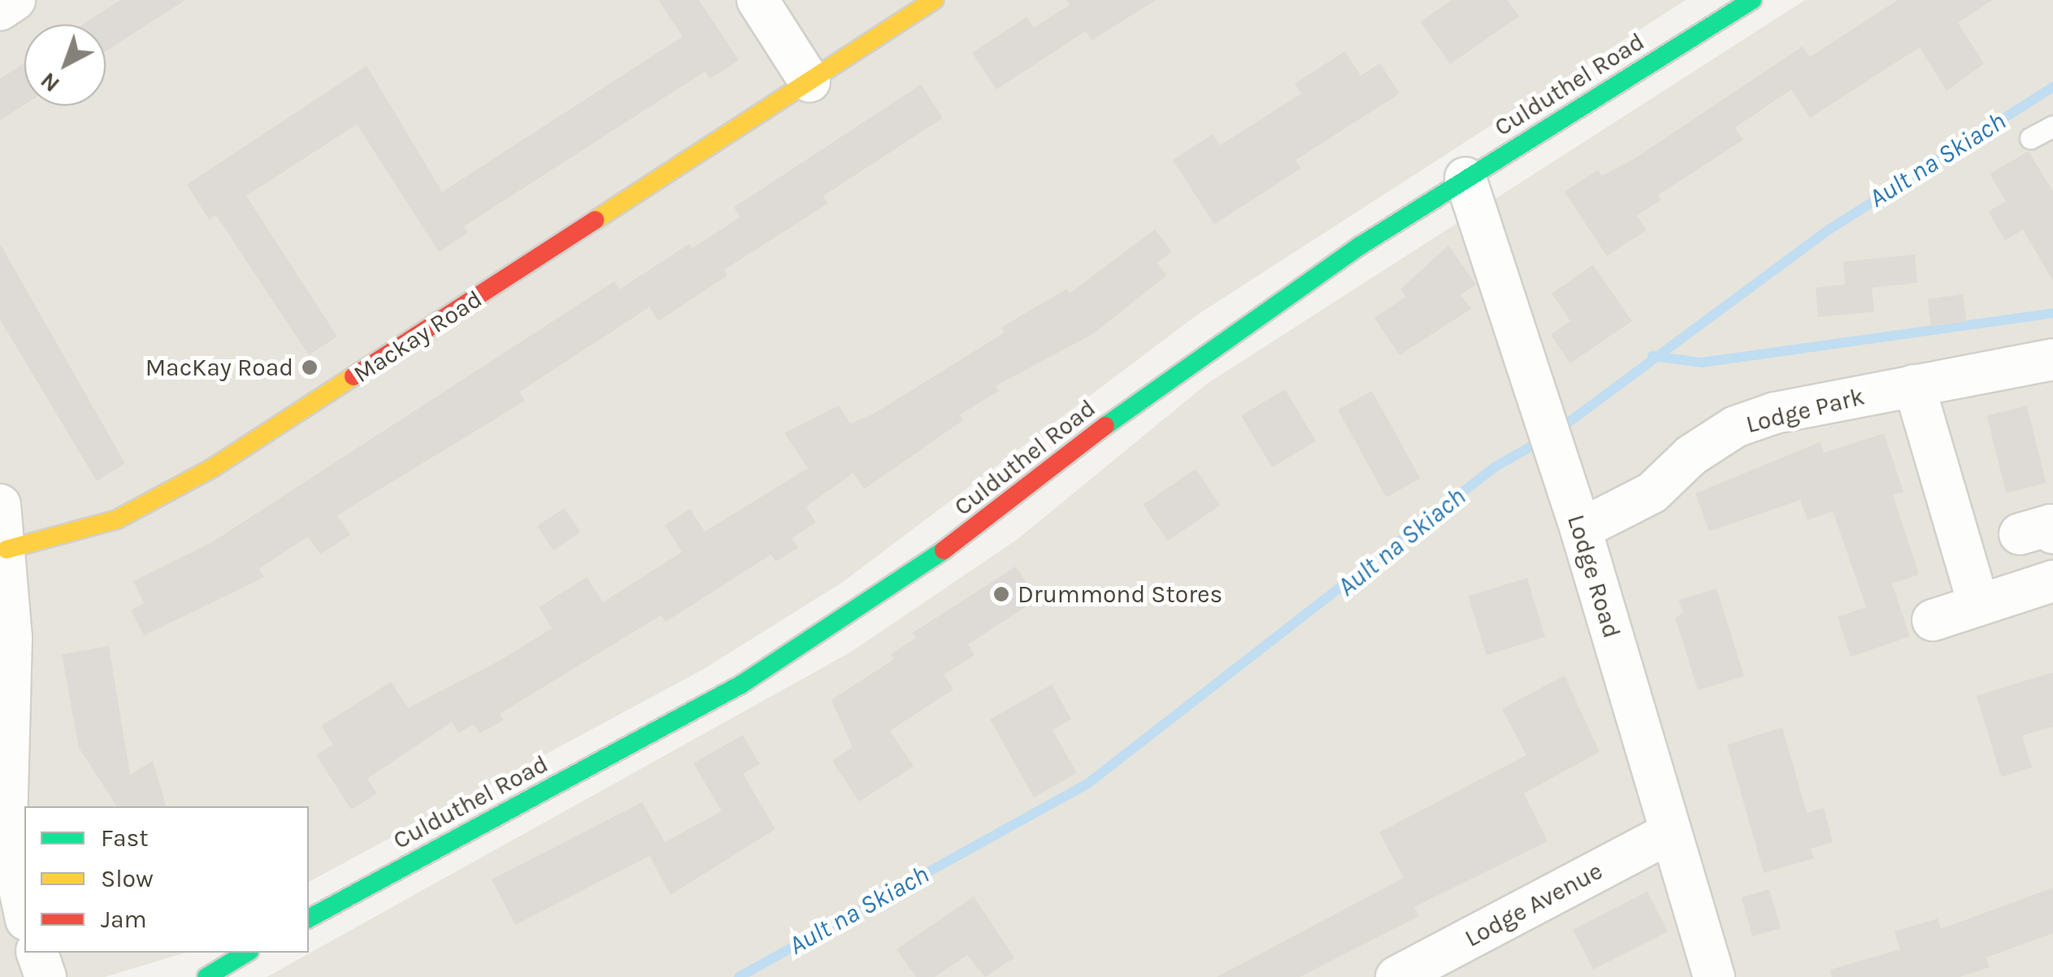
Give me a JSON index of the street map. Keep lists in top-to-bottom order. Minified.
{"streets":{"main road":["Culduthel Road","Mackay Road"],"street":["Lodge Park","Lodge Road","Lodge Avenue"]},"crossings":[["Culduthel Road","Lodge Road"],["Lodge Park","Lodge Road"],["Lodge Road","Lodge Avenue"]],"water":["Ault na Skiach"],"places":["MacKay Road","Drummond Stores"],"legend":["Fast","Slow","Jam"],"north":"bottom left"}
